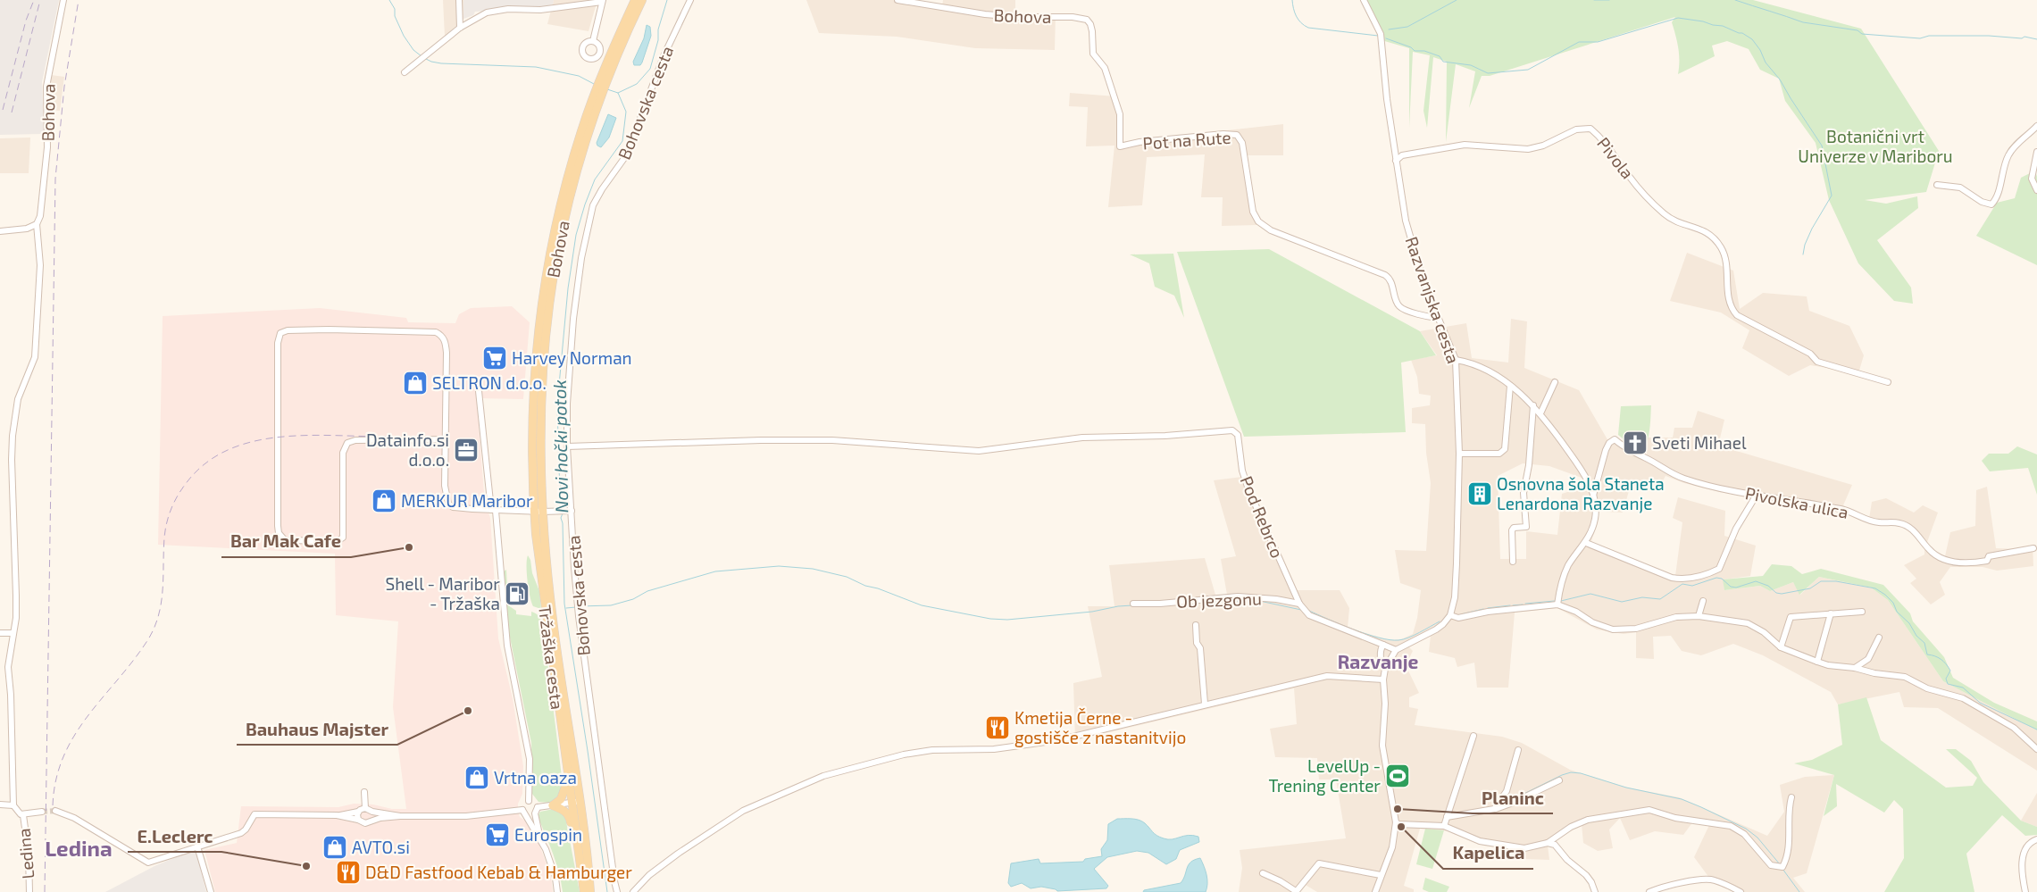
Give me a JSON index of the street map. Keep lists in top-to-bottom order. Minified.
{"streets":{"main road":["Bohova","Tržaška cesta"],"street":["Bohovska cesta","Pot na Rute","Pivola","Razvanjska cesta","Pivolska ulica","Pod Rebrco","Ob jezgonu","Ledina"]},"crossings":[["Bohova","Pot na Rute"],["Bohova","Tržaška cesta"],["Bohova","Ledina"],["Bohovska cesta","Pod Rebrco"],["Pot na Rute","Razvanjska cesta"],["Pivola","Razvanjska cesta"],["Pod Rebrco","Ob jezgonu"]],"districts":["Razvanje","Ledina"],"water":["Novi hočki potok"],"parks":["Botanični vrt Univerze v Mariboru"],"places":{"supermarket":["Harvey Norman","Eurospin"],"shop":["SELTRON d.o.o.","MERKUR Maribor","Vrtna oaza","AVTO.si"],"church":["Sveti Mihael"],"office":["Datainfo.si d.o.o."],"building":["Osnovna šola Staneta Lenardona Razvanje"],"other":["Bar Mak Cafe","Bauhaus Majster","Planinc","Kapelica","E.Leclerc"],"fuel station":["Shell - Maribor - Tržaška"],"restaurant":["Kmetija Černe - gostišče z nastanitvijo","D&D Fastfood Kebab & Hamburger"],"sports":["LevelUp - Trening Center"]}}
